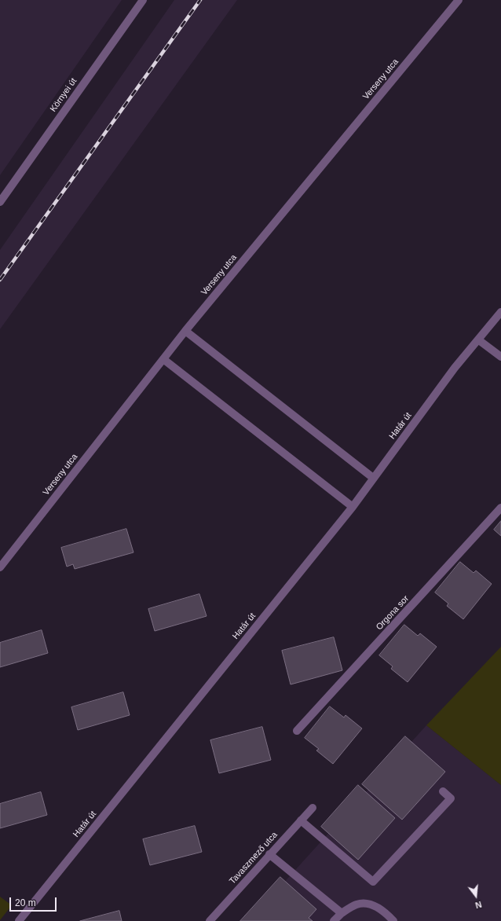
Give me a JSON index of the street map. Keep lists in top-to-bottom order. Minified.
{"streets":{"street":["Verseny utca","Környei út","Határ út","Orgona sor","Tavaszmező utca"]},"scale_bar":"20 m","north":"bottom"}
